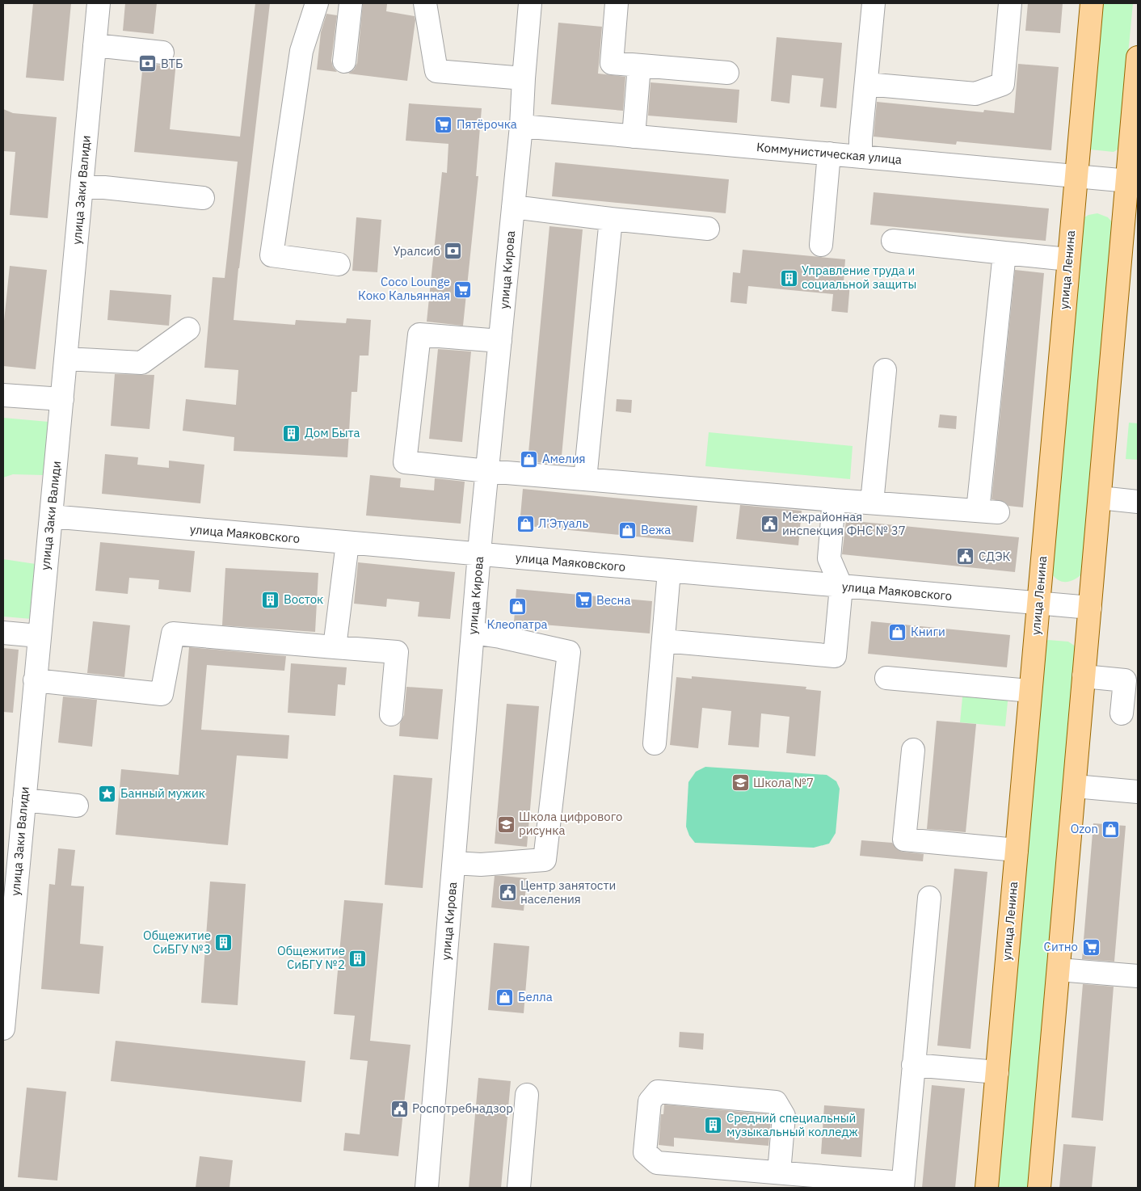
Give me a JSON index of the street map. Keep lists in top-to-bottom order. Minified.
{"streets":{"main road":["улица Ленина"],"street":["Коммунистическая улица","улица Заки Валиди","улица Кирова","улица Маяковского"]},"crossings":[["Коммунистическая улица","улица Кирова"],["Коммунистическая улица","улица Ленина"],["улица Заки Валиди","улица Маяковского"],["улица Кирова","улица Маяковского"],["улица Ленина","улица Маяковского"]],"places":{"bank":["ВТБ","Уралсиб"],"supermarket":["Пятёрочка","Coco Lounge Коко Кальянная","Весна","Ситно"],"building":["Управление труда и социальной защиты","Дом Быта","Восток","Общежитие СиБГУ №3","Общежитие СиБГУ №2","Средний специальный музыкальный колледж"],"shop":["Амелия","Л'Этуаль","Вежа","Клеопатра","Книги","Ozon","Белла"],"public building":["Межрайонная инспекция ФНС № 37","СДЭК","Центр занятости населения","Роспотребнадзор"],"school or university":["Школа №7","Школа цифрового рисунка"],"place":["Банный мужик"]}}
